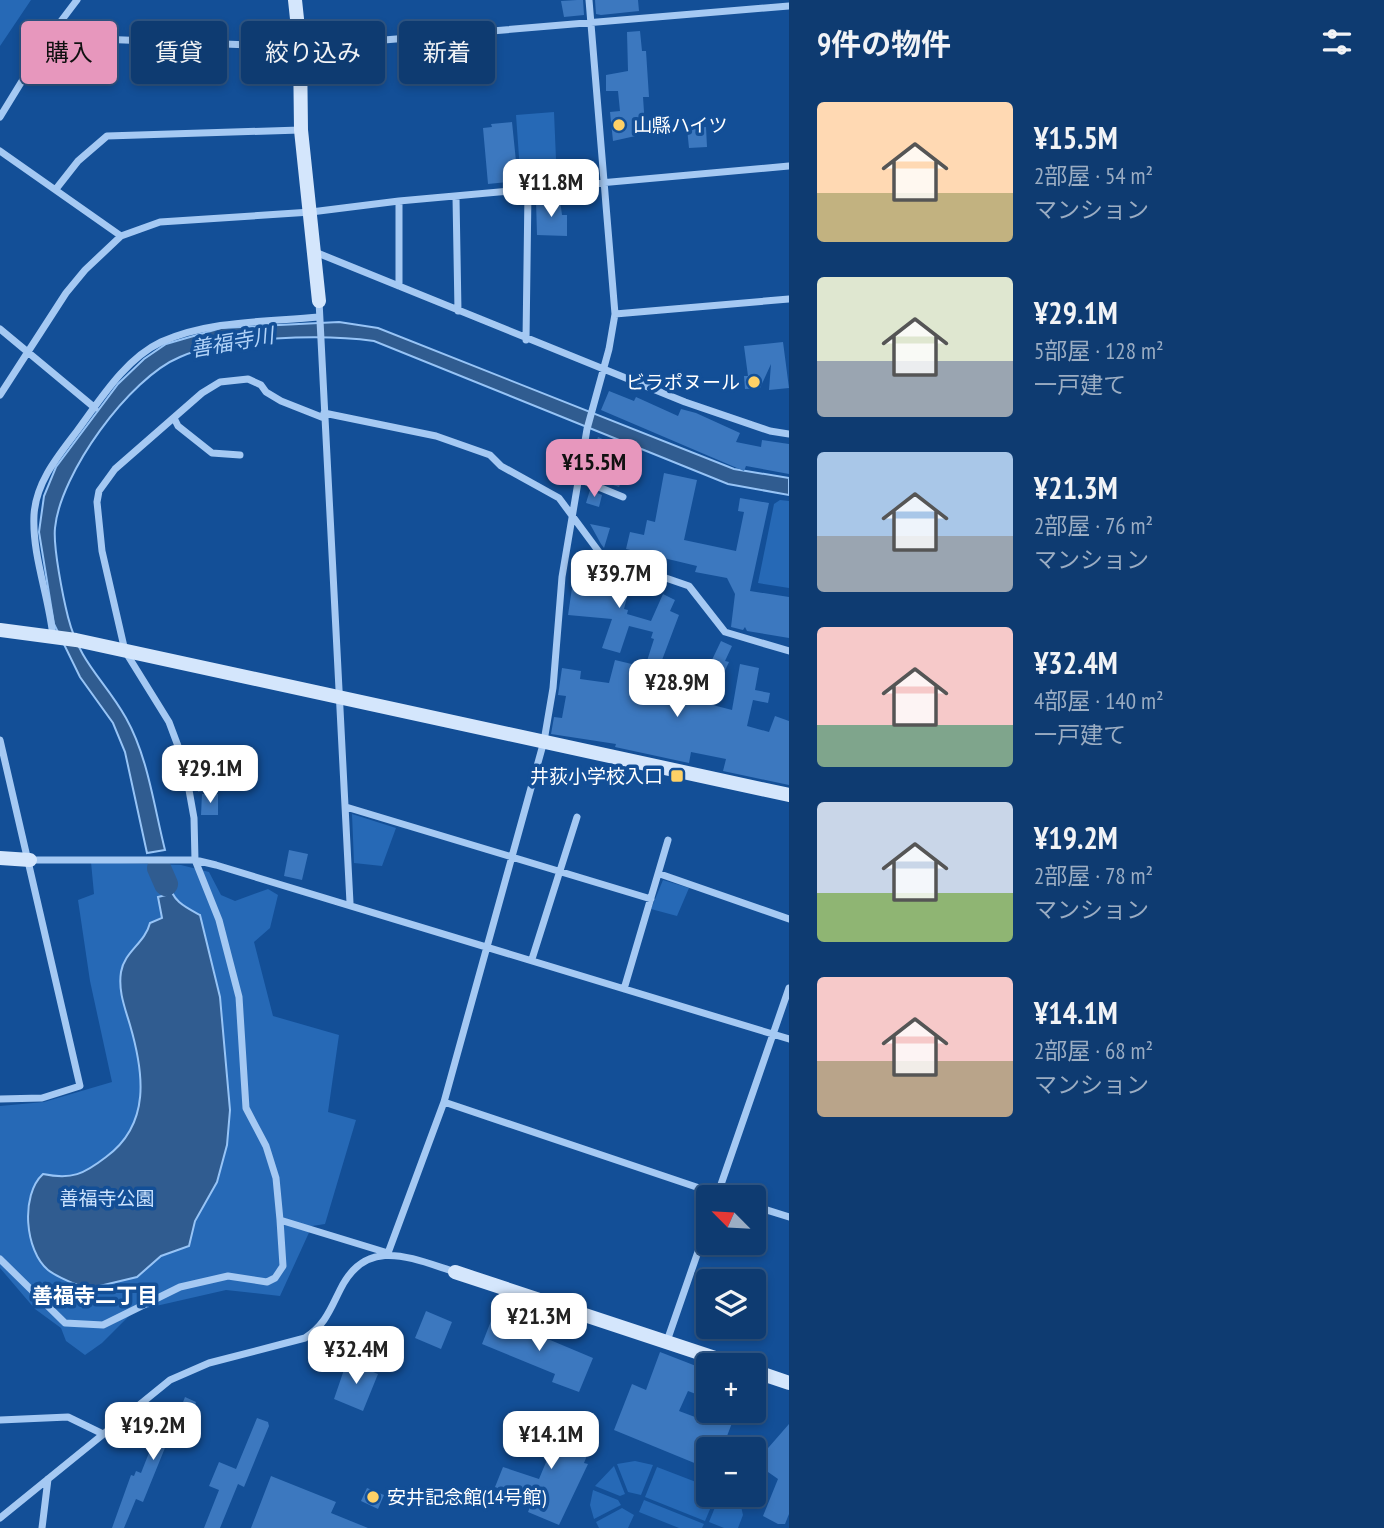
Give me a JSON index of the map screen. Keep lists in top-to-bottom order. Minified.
{"districts":["善福寺二丁目"],"water":["善福寺川"],"parks":["善福寺公園"],"places":{"other":["山縣ハイツ","ビラポヌール","安井記念館(14号館)"],"transit":["井荻小学校入口"]},"north":"top left","page":{"heading":"9件の物件","chip":["購入","賃貸","絞り込み","新着"],"list":[{"name":"¥15.5M","note":"2部屋 · 54 m² · マンション"},{"name":"¥29.1M","note":"5部屋 · 128 m² · 一戸建て"},{"name":"¥21.3M","note":"2部屋 · 76 m² · マンション"},{"name":"¥32.4M","note":"4部屋 · 140 m² · 一戸建て"},{"name":"¥19.2M","note":"2部屋 · 78 m² · マンション"},{"name":"¥14.1M","note":"2部屋 · 68 m² · マンション"}],"price":["¥11.8M","¥15.5M","¥39.7M","¥28.9M","¥29.1M","¥21.3M","¥32.4M","¥19.2M","¥14.1M"],"map_buttons":["+","−"]}}
